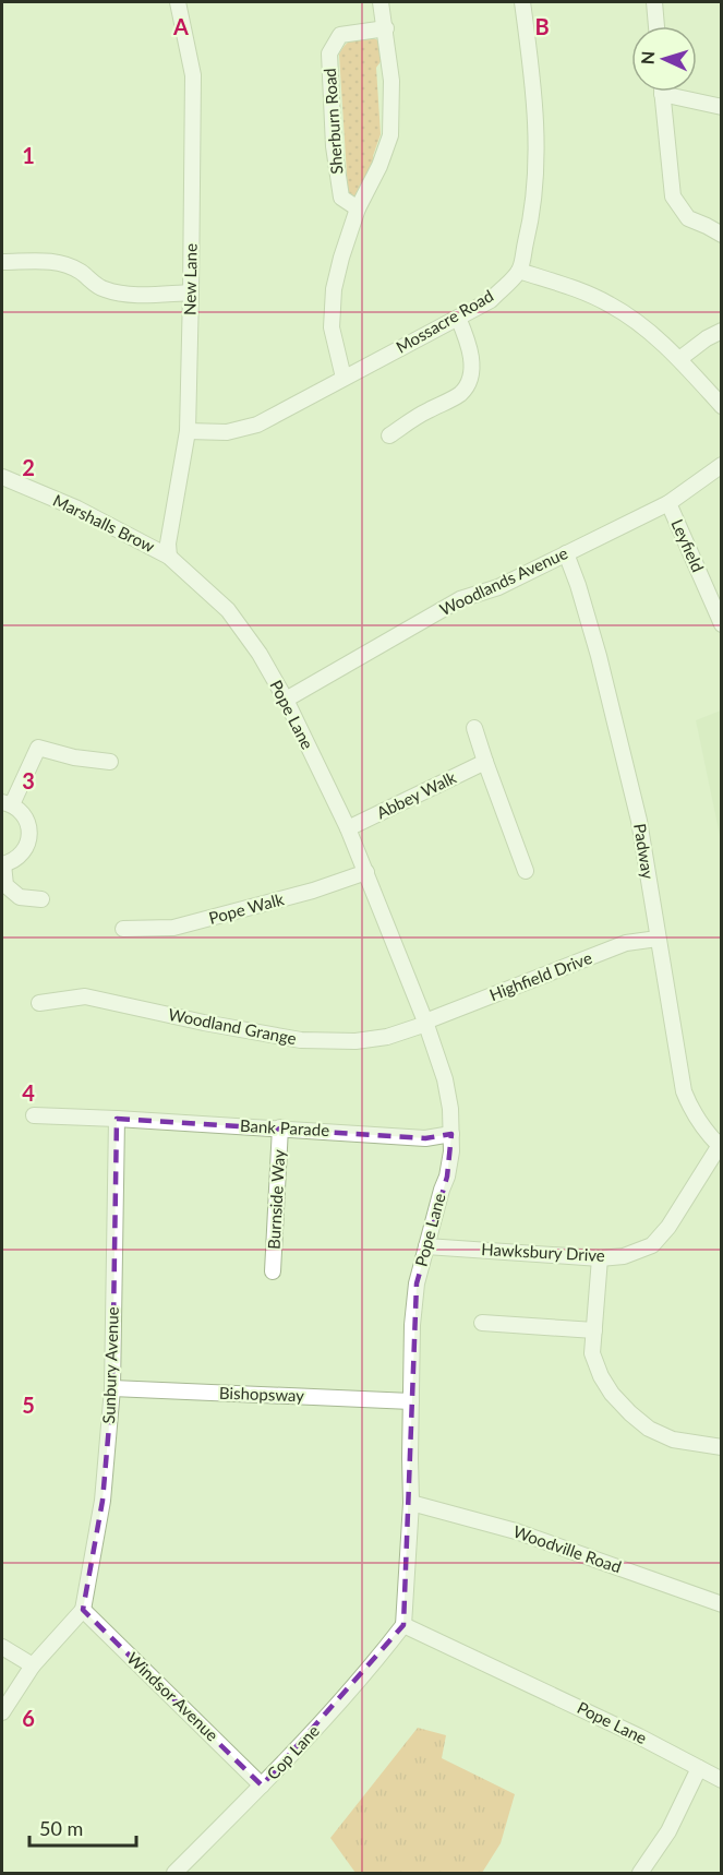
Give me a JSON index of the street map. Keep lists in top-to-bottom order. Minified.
{"streets":{"street":["Sherburn Road","New Lane","Mossacre Road","Marshalls Brow","Leyfield","Woodlands Avenue","Pope Lane","Abbey Walk","Padway","Pope Walk","Highfield Drive","Woodland Grange","Bank Parade","Burnside Way","Hawksbury Drive","Sunbury Avenue","Bishopsway","Woodville Road","Windsor Avenue","Cop Lane"]},"crossings":[["New Lane","Mossacre Road"],["New Lane","Marshalls Brow"],["New Lane","Pope Lane"],["Marshalls Brow","Pope Lane"],["Leyfield","Woodlands Avenue"],["Woodlands Avenue","Pope Lane"],["Woodlands Avenue","Padway"],["Pope Lane","Abbey Walk"],["Pope Lane","Pope Walk"],["Pope Lane","Highfield Drive"],["Pope Lane","Woodland Grange"],["Pope Lane","Bank Parade"],["Pope Lane","Hawksbury Drive"],["Pope Lane","Bishopsway"],["Pope Lane","Woodville Road"],["Pope Lane","Cop Lane"],["Padway","Highfield Drive"],["Padway","Hawksbury Drive"],["Highfield Drive","Woodland Grange"],["Bank Parade","Burnside Way"],["Bank Parade","Sunbury Avenue"],["Sunbury Avenue","Bishopsway"],["Sunbury Avenue","Windsor Avenue"],["Windsor Avenue","Cop Lane"]],"scale_bar":"50 m","north":"left","grid":{"columns":["A","B"],"rows":["1","2","3","4","5","6"]}}
